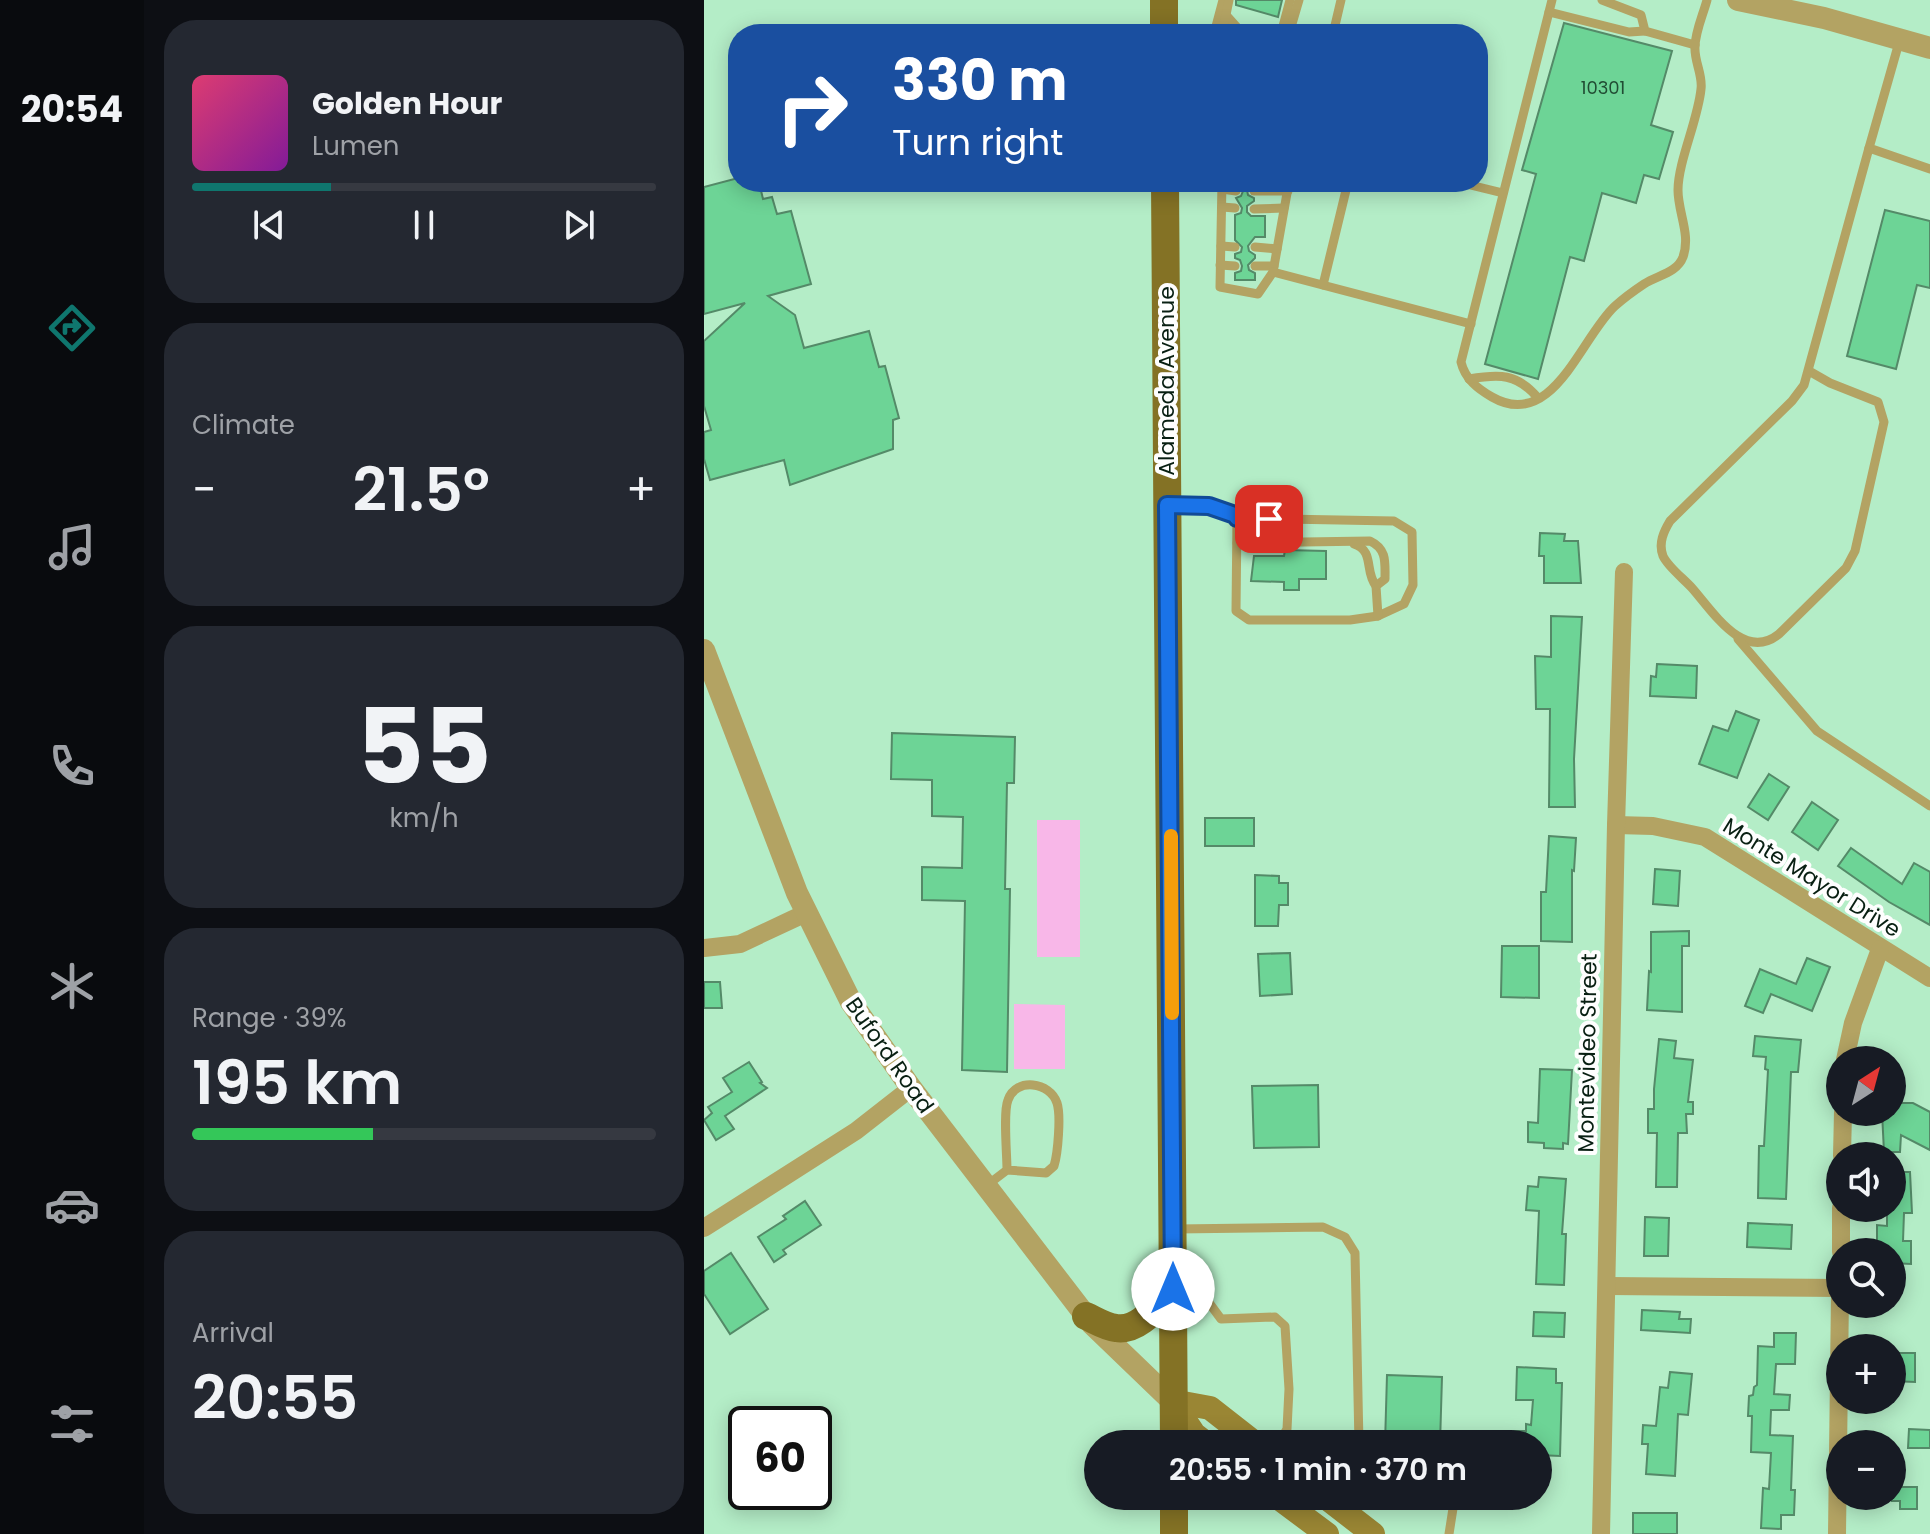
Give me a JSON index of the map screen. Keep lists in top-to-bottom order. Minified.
{"streets":{"main road":["Alameda Avenue"],"street":["Monte Mayor Drive","Montevideo Street","Buford Road"]},"crossings":[["Alameda Avenue","Buford Road"],["Monte Mayor Drive","Montevideo Street"]],"house_numbers":["10301"],"north":"top right","page":{"tabs":"20:54","turn":["330 m","Turn right"],"song":["Golden Hour","Lumen"],"tile":["Climate",["55","km/h"],["Range · 39%","195 km"],["Arrival","20:55"]],"heat":["−","21.5°","+"],"map_buttons":["+","−"],"limit":"60","trip":"20:55 · 1 min · 370 m"}}
